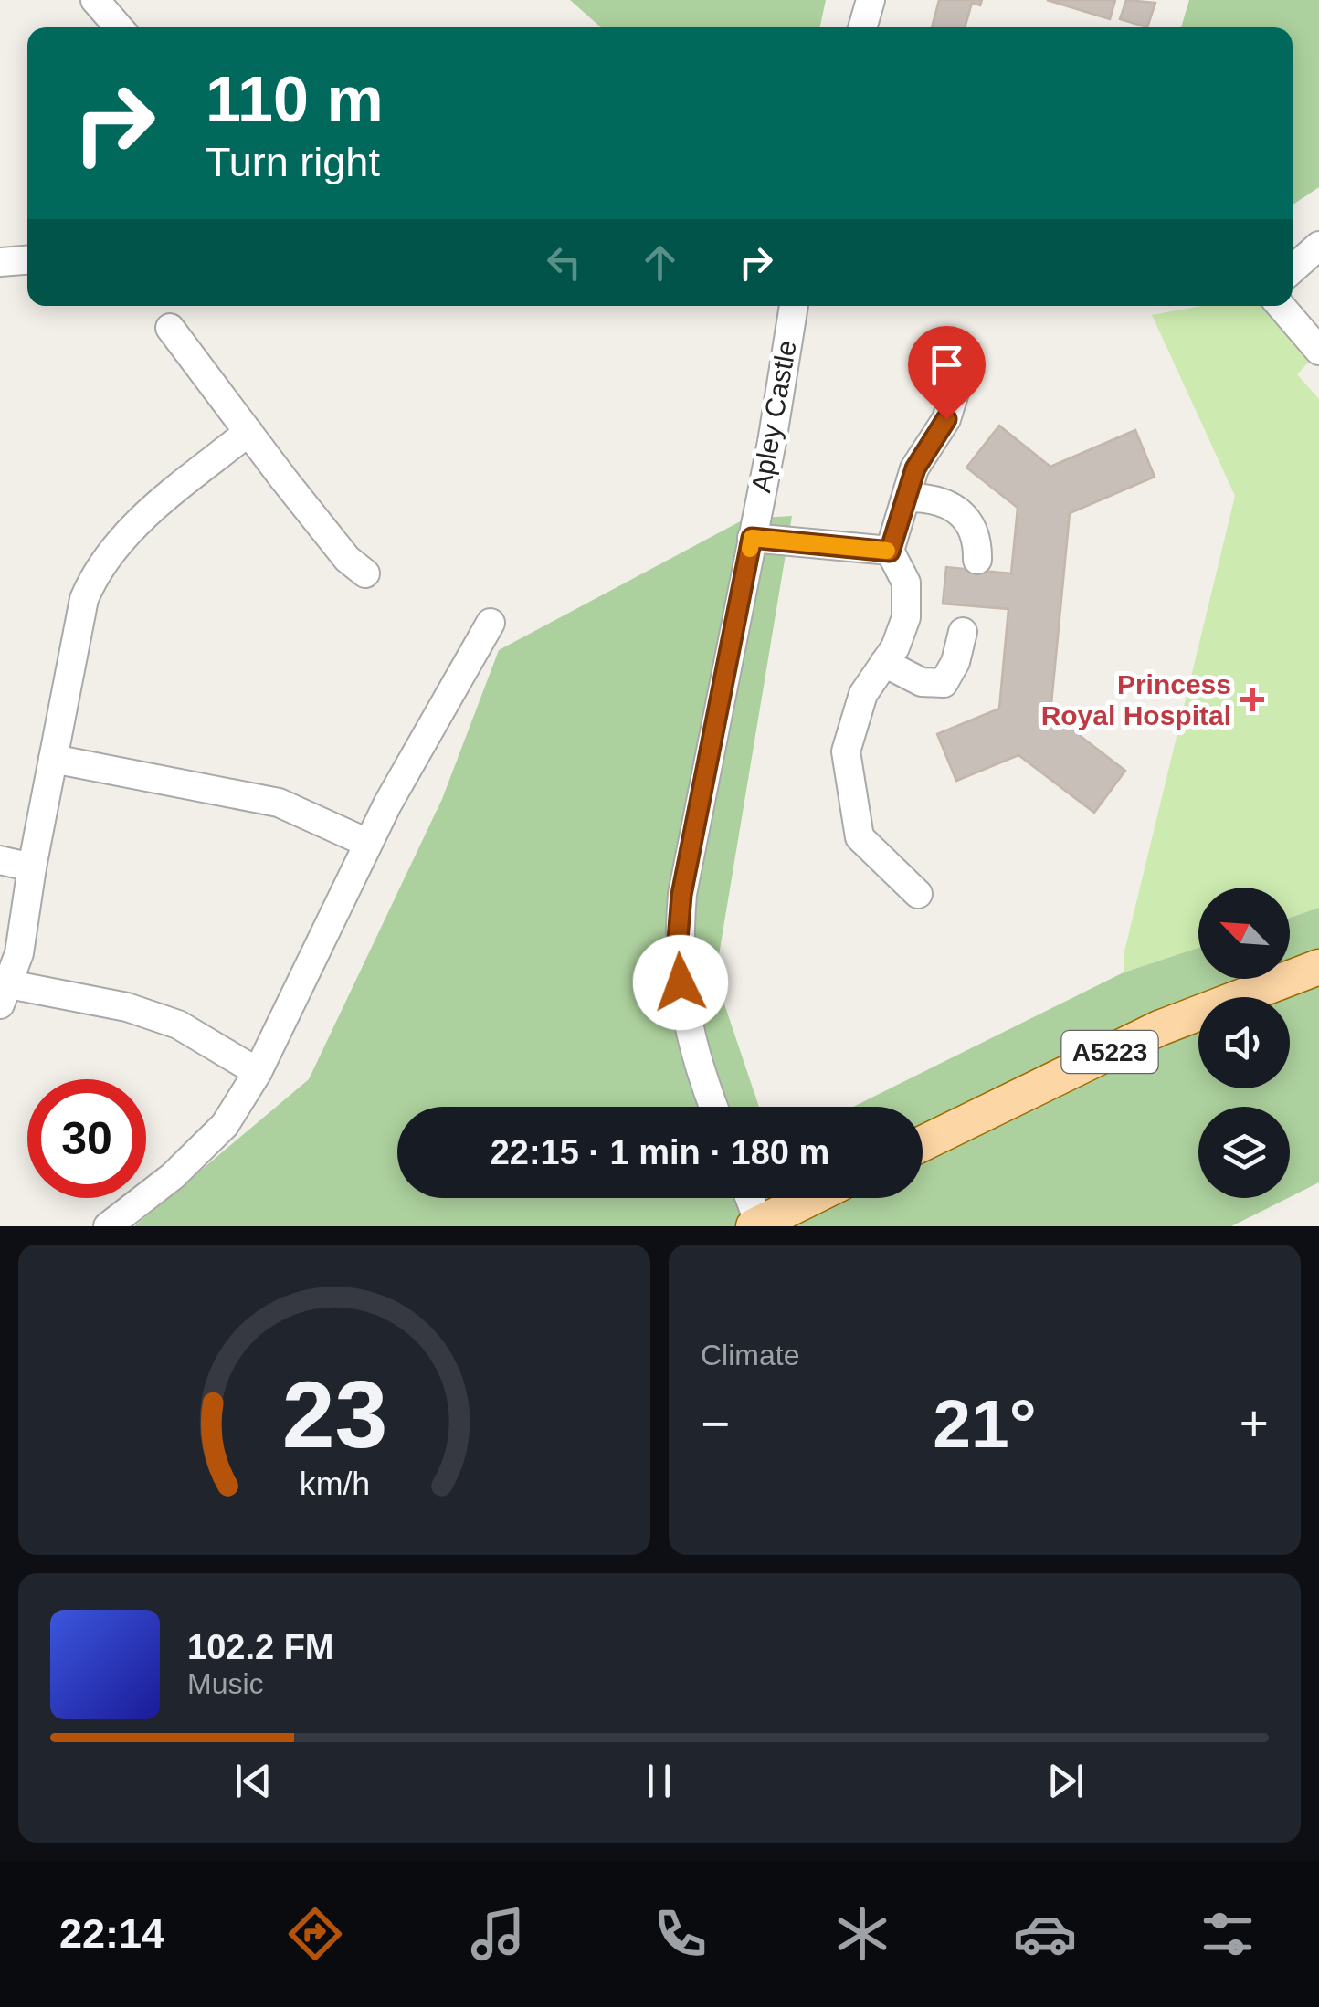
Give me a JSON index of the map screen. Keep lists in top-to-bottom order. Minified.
{"streets":{"main road":["A5223"],"street":["Apley Castle"]},"places":{"health":["Princess Royal Hospital"]},"north":"top left","page":{"turn":["110 m","Turn right"],"limit":"30","trip":"22:15 · 1 min · 180 m","tile":"Climate","heat":["−","21°","+"],"song":["102.2 FM","Music"],"tabs":"22:14","gauge":["23","km/h"]}}
